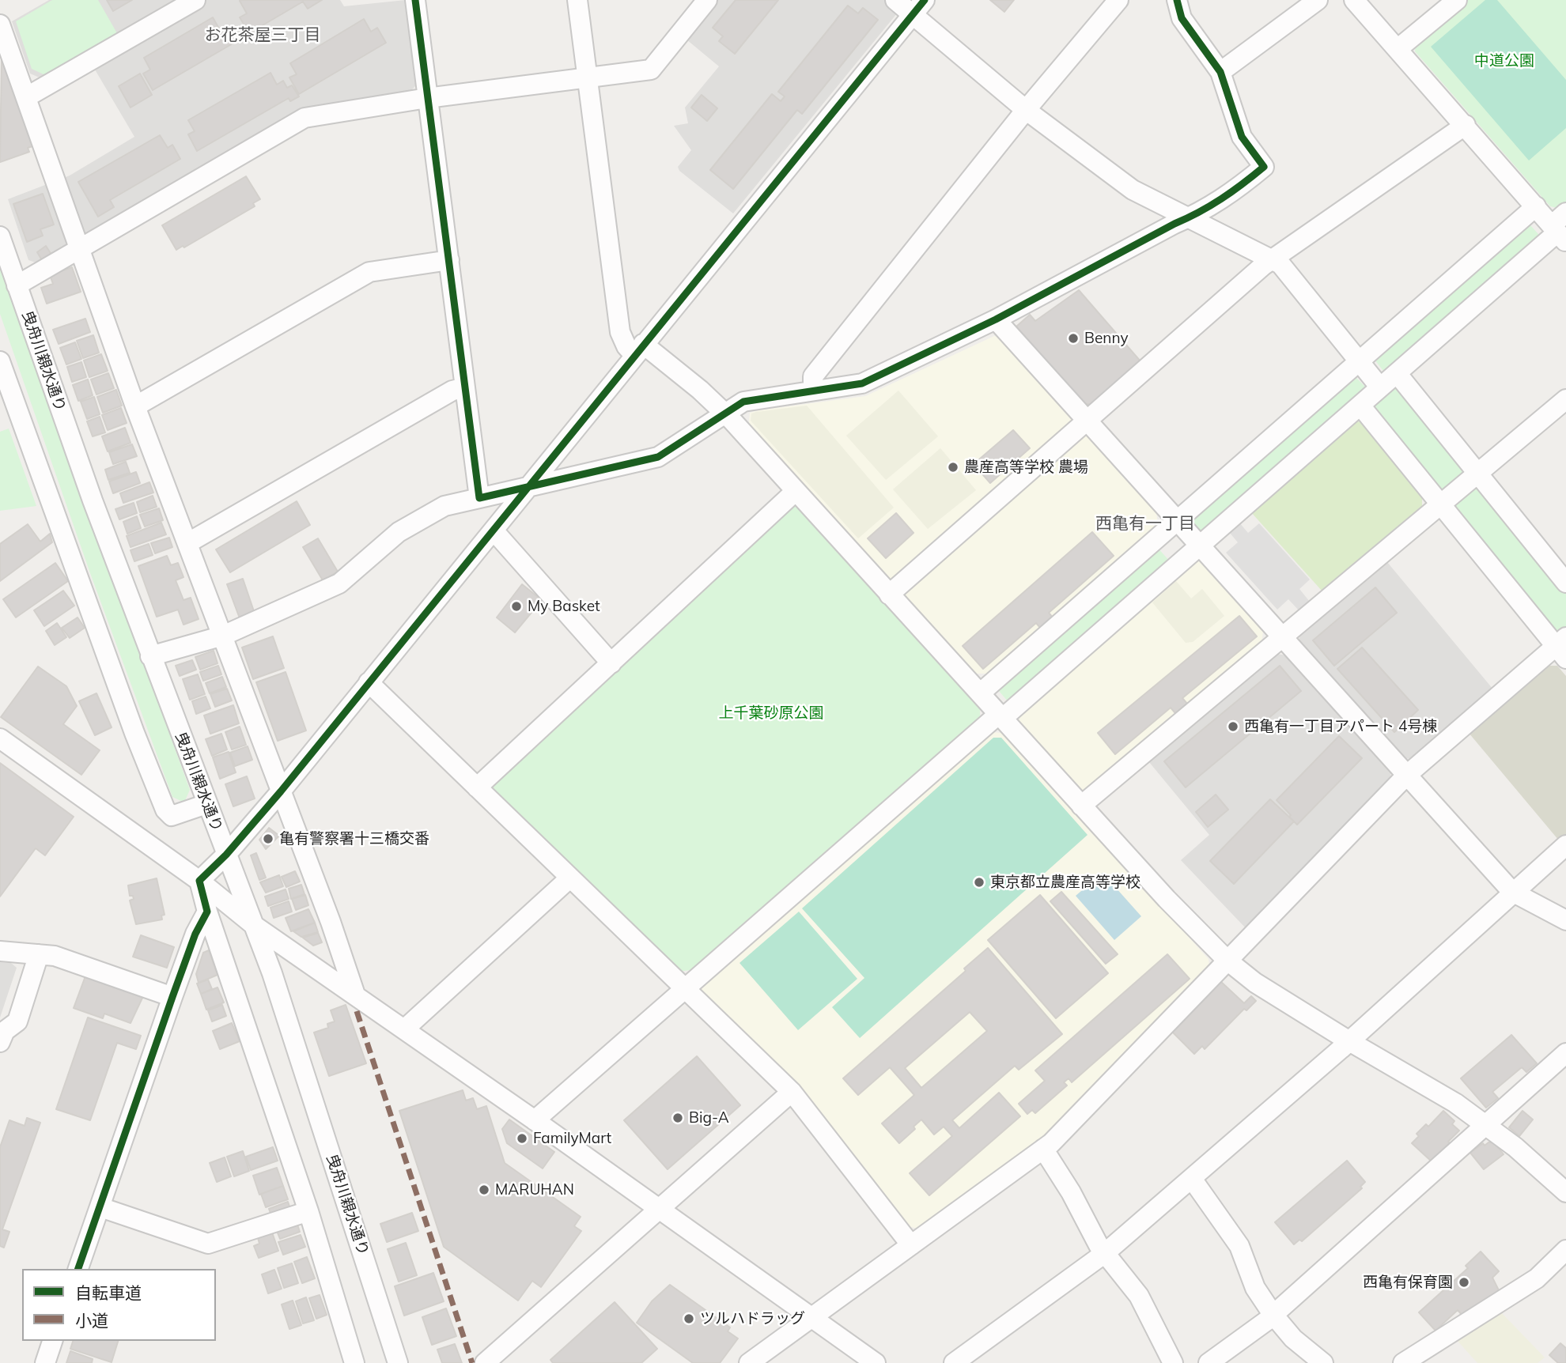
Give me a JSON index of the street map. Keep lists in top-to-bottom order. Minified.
{"streets":{"street":["曳舟川親水通り"]},"districts":["お花茶屋三丁目","西亀有一丁目"],"parks":["中道公園","上千葉砂原公園"],"places":["Benny","農産高等学校 農場","My Basket","西亀有一丁目アパート 4号棟","亀有警察署十三橋交番","東京都立農産高等学校","Big-A","FamilyMart","MARUHAN","西亀有保育園","ツルハドラッグ"],"legend":["自転車道","小道"]}
